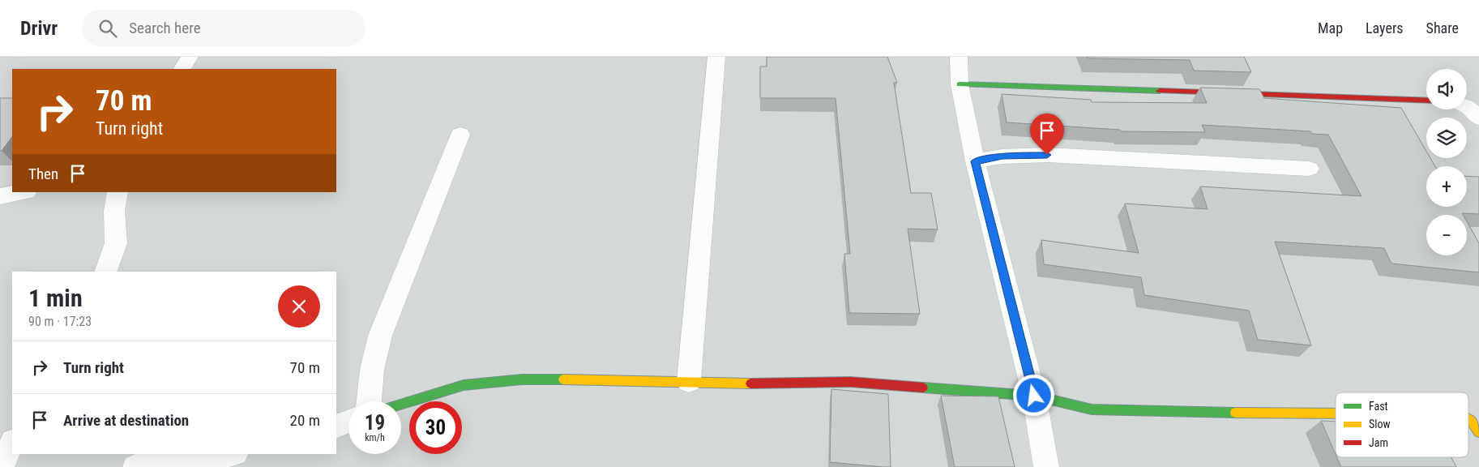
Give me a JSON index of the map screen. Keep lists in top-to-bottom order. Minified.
{"legend":["Fast","Slow","Jam"],"page":{"header":"Drivr","search":"Search here","nav":["Map","Layers","Share"],"map_buttons":["+","−"],"turn":["70 m","Turn right"],"then":"Then","heading":["1 min","90 m · 17:23"],"list":[{"name":"Turn right","value":"70 m"},{"name":"Arrive at destination","value":"20 m"}],"speed":"19 km/h","limit":"30"}}
